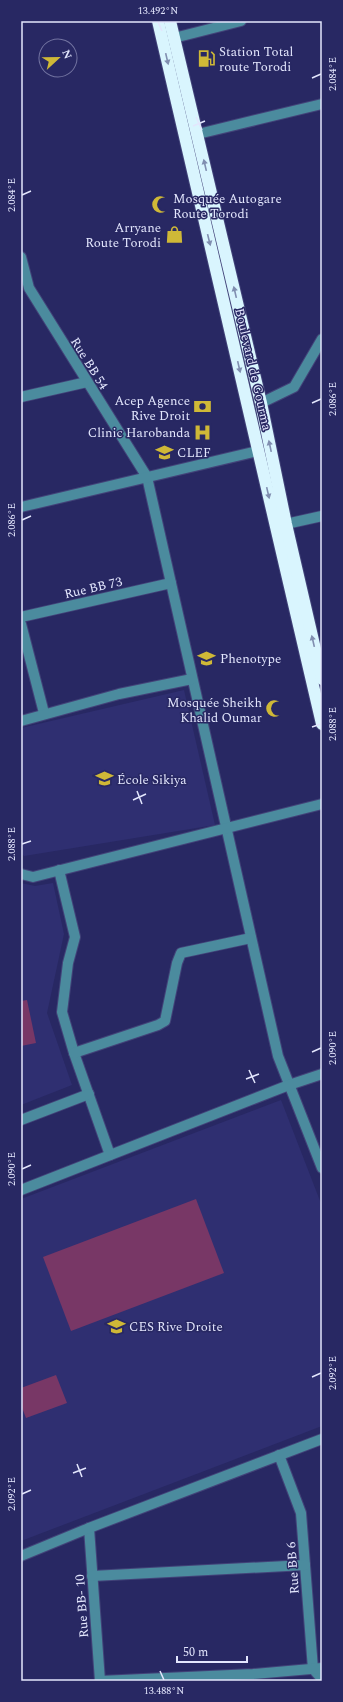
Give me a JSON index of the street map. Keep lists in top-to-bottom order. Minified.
{"streets":{"highway":["Boulevard de Gourma"],"street":["Rue BB 54","Rue BB 73","Rue BB 6","Rue BB- 10"]},"places":{"fuel station":["Station Total route Torodi"],"mosque":["Mosquée Autogare Route Torodi","Mosquée Sheikh Khalid Oumar"],"shop":["Arryane Route Torodi"],"bank":["Acep Agence Rive Droit"],"hospital":["Clinic Harobanda"],"school or university":["CLEF","Phenotype","École Sikiya","CES Rive Droite"]},"scale_bar":"50 m","north":"right","coordinates":["13.492°N","2.084°E","2.086°E","2.088°E","2.090°E","2.092°E","13.488°N"]}
